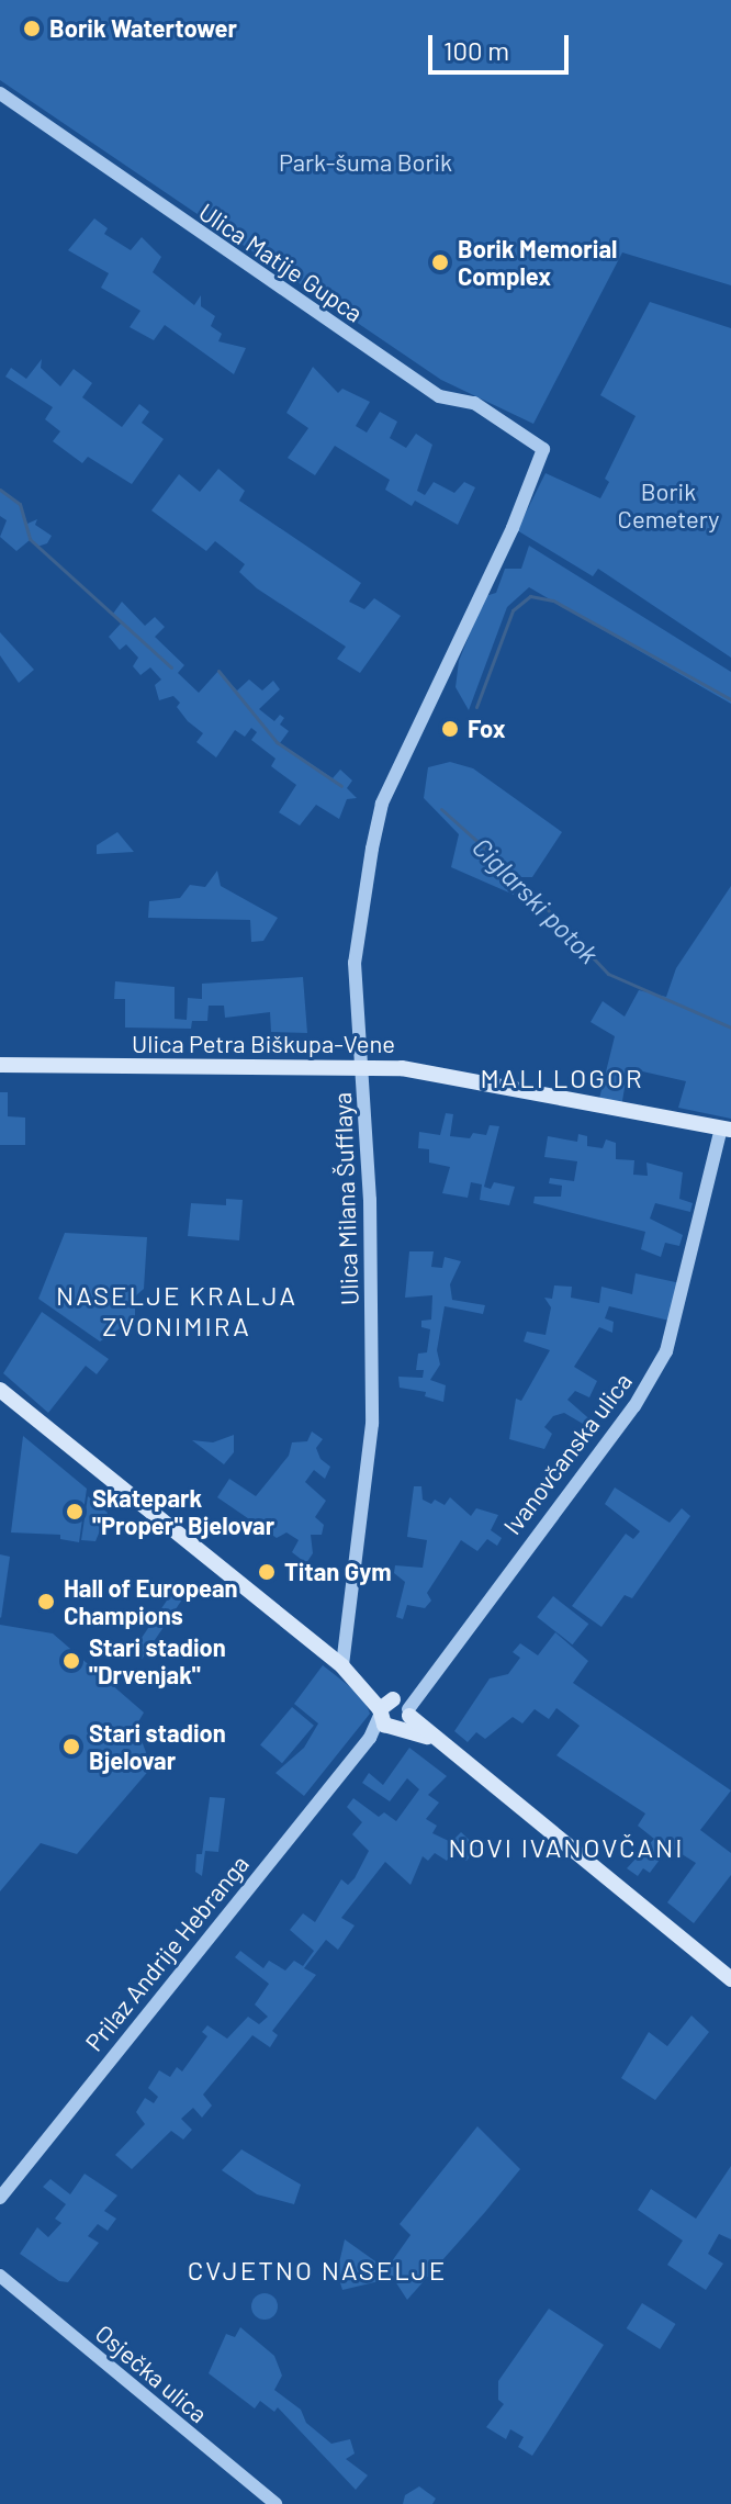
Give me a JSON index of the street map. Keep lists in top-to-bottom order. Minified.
{"streets":{"main road":["Ulica Petra Biškupa-Vene"],"street":["Ulica Matije Gupca","Ulica Milana Šufflaya","Ivanovčanska ulica","Prilaz Andrije Hebranga","Osječka ulica"]},"crossings":[["Ulica Matije Gupca","Ulica Milana Šufflaya"],["Ulica Petra Biškupa-Vene","Ulica Milana Šufflaya"],["Ulica Petra Biškupa-Vene","Ivanovčanska ulica"],["Ivanovčanska ulica","Prilaz Andrije Hebranga"]],"districts":["MALI LOGOR","NASELJE KRALJA ZVONIMIRA","NOVI IVANOVČANI","CVJETNO NASELJE"],"water":["Ciglarski potok"],"parks":["Park-šuma Borik","Borik Cemetery"],"places":["Borik Watertower","Borik Memorial Complex","Fox","Skatepark \"Proper\" Bjelovar","Titan Gym","Hall of European Champions","Stari stadion \"Drvenjak\"","Stari stadion Bjelovar"],"scale_bar":"100 m"}
